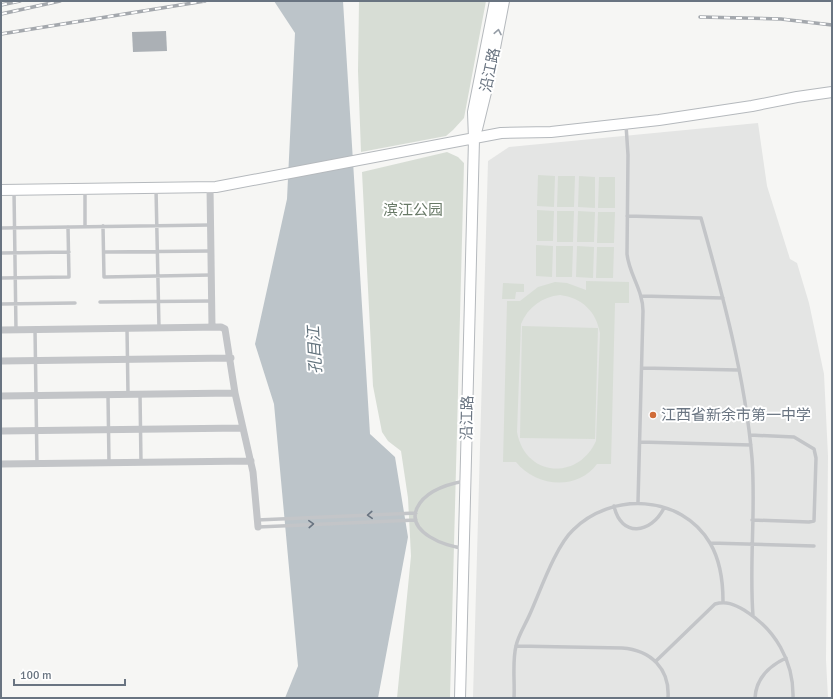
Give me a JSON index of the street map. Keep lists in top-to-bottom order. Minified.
{"streets":{"street":["沿江路"]},"water":["孔目江"],"parks":["滨江公园"],"places":["江西省新余市第一中学"],"scale_bar":"100 m"}
